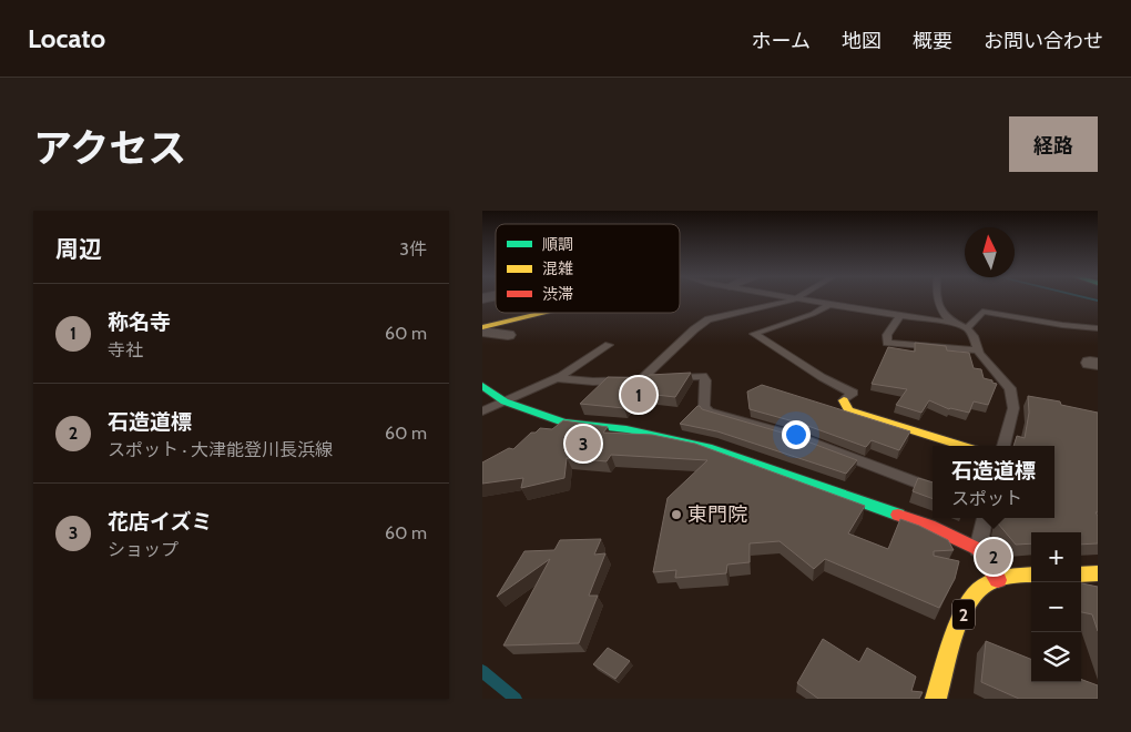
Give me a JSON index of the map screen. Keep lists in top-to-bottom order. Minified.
{"streets":{"street":["2"]},"places":["東門院"],"legend":["順調","混雑","渋滞"],"north":"top","page":{"header":"Locato","nav":["ホーム","地図","概要","お問い合わせ"],"title":"アクセス","buttons":"経路","heading":["周辺","3件"],"list":[{"mark":"1","name":"称名寺","note":"寺社","value":"60 m"},{"mark":"2","name":"石造道標","note":"スポット · 大津能登川長浜線","value":"60 m"},{"mark":"3","name":"花店イズミ","note":"ショップ","value":"60 m"}],"pins":["1","3","2"],"popup":["石造道標","スポット"],"map_buttons":["+","−"]}}
